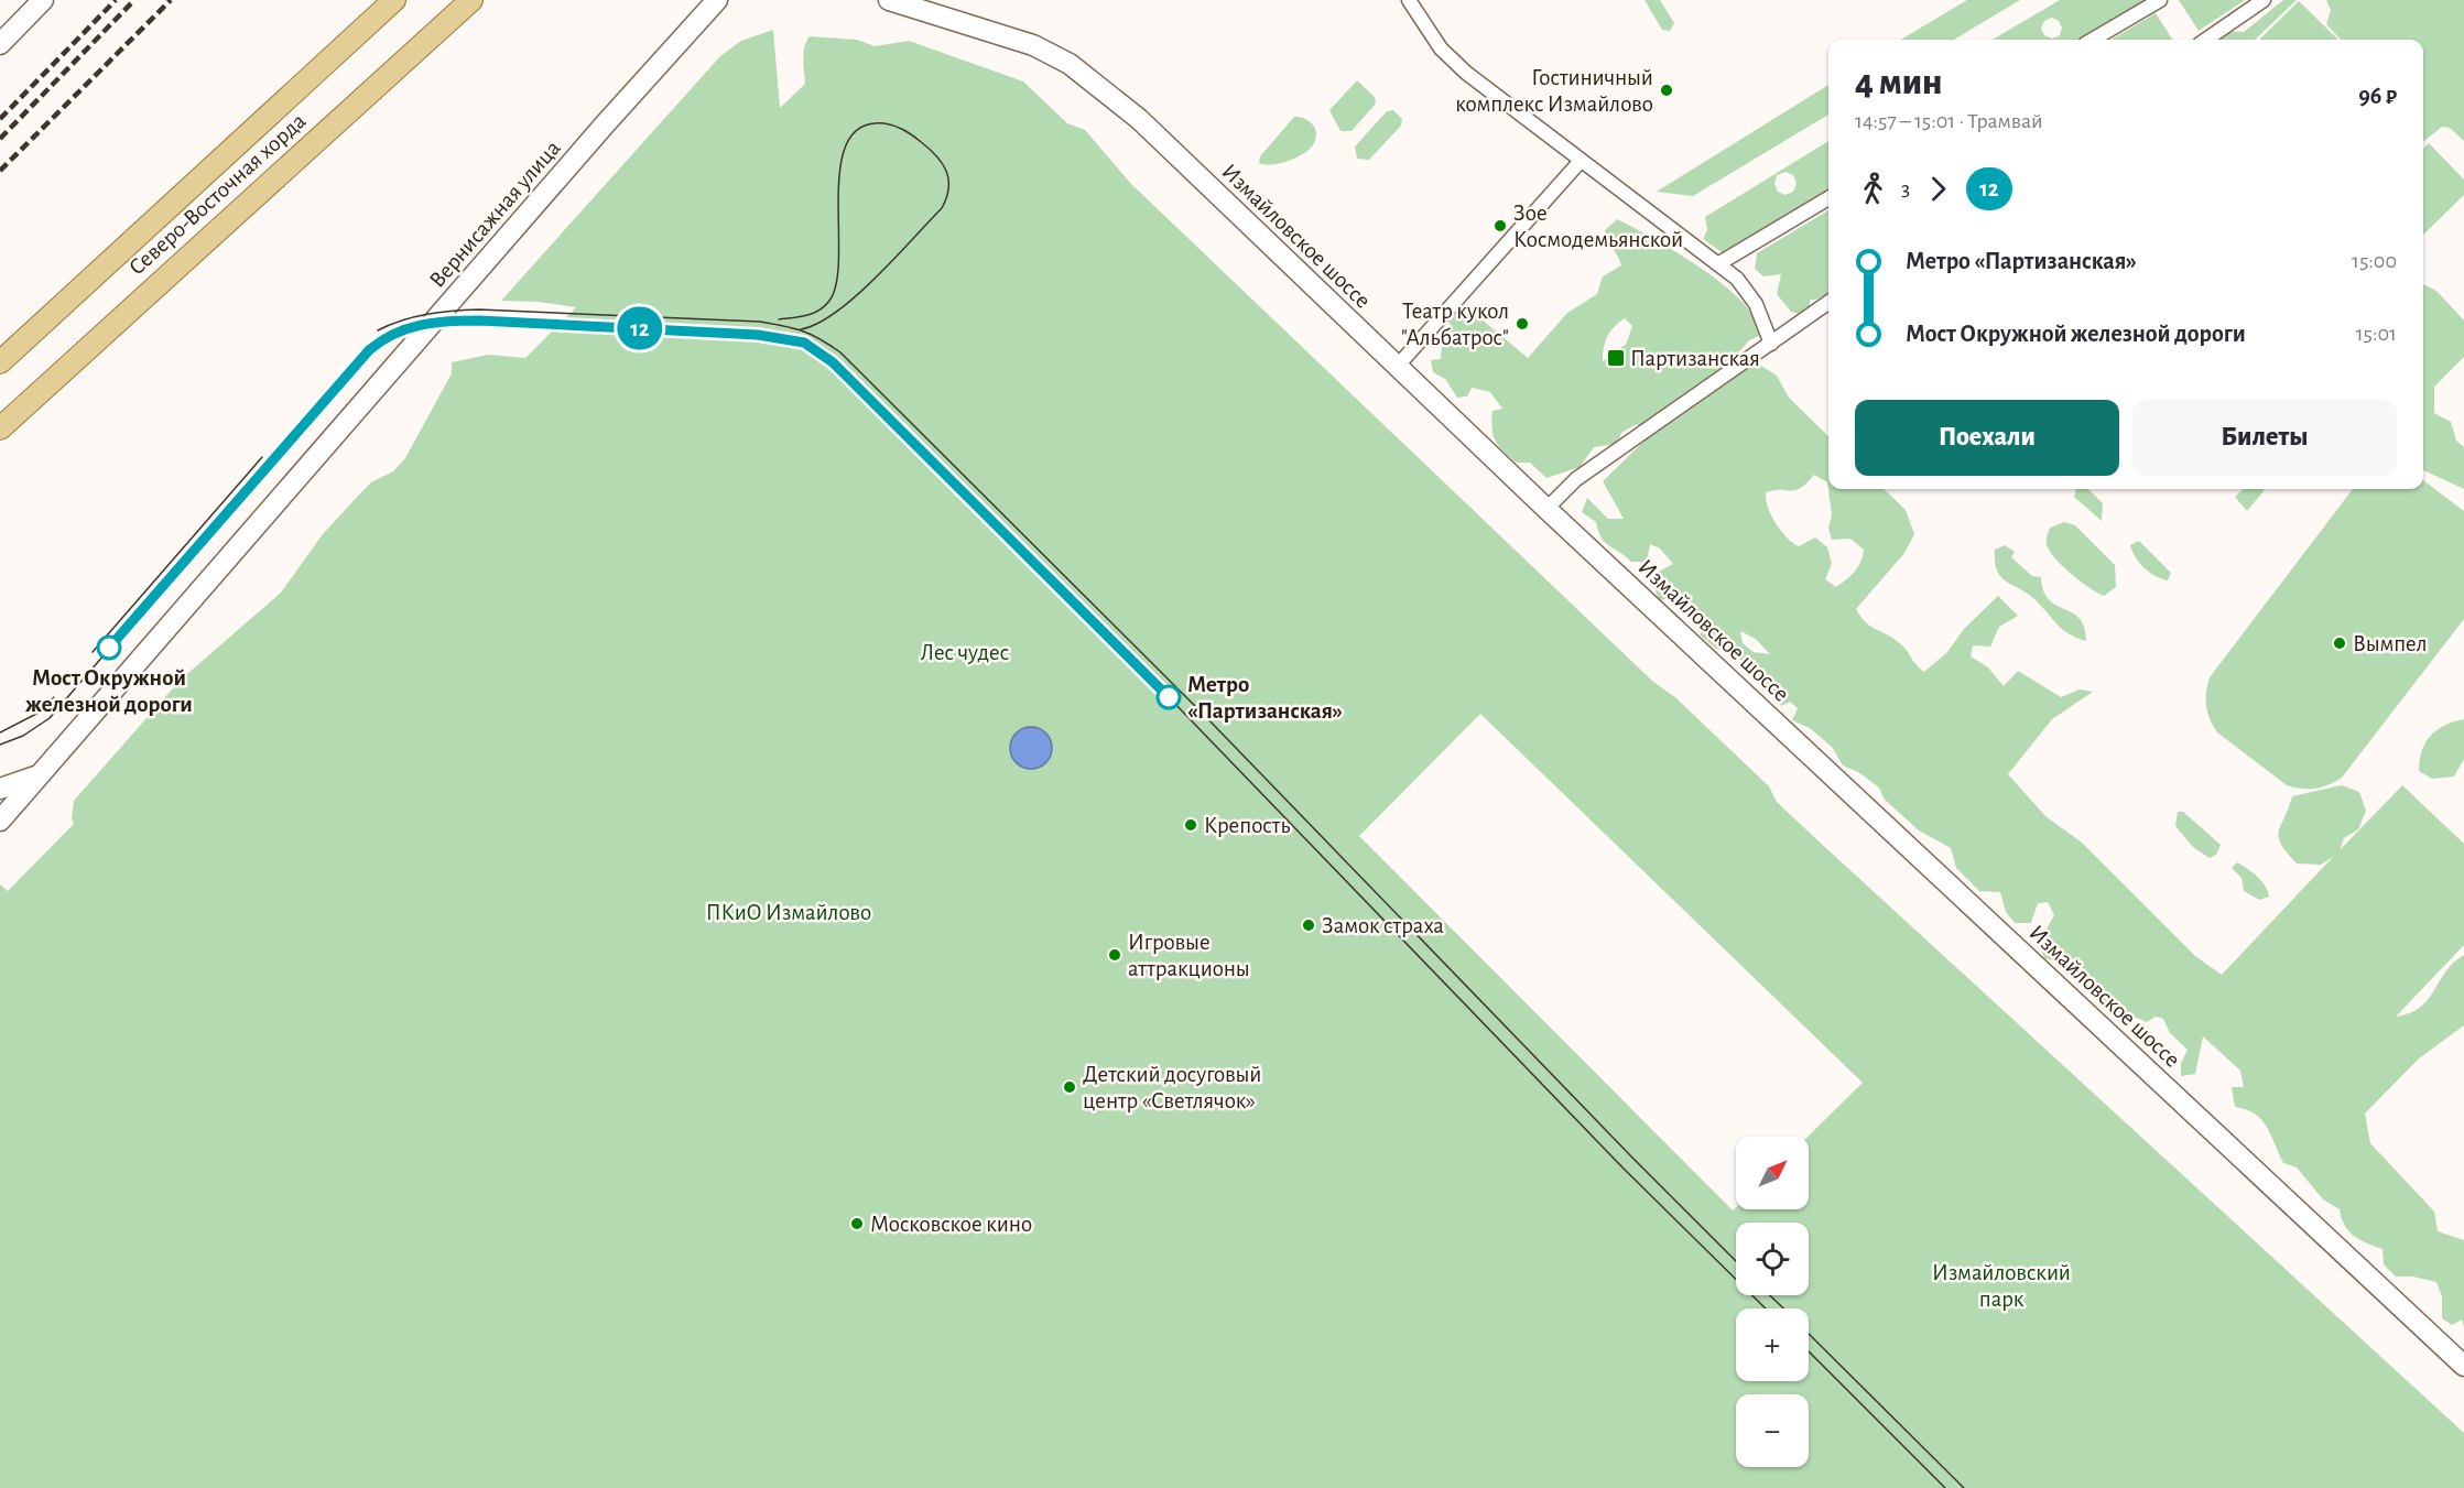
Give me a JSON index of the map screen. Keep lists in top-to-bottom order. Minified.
{"streets":{"main road":["Северо-Восточная хорда","Вернисажная улица","Измайловское шоссе"]},"parks":["Лес чудес","ПКиО Измайлово","Измайловский парк"],"places":{"other":["Гостиничный комплекс Измайлово","Зое Космодемьянской","Театр кукол \"Альбатрос\"","Вымпел","Мост Окружной железной дороги","Метро «Партизанская»","Крепость","Замок страха","Игровые аттракционы","Детский досуговый центр «Светлячок»","Московское кино"],"transit":["Партизанская"]},"lines":["tram line 12"],"north":"top right","page":{"on_map":"12","heading":["4 мин","14:57 – 15:01 · Трамвай","96 ₽"],"legs":["3","12"],"list":[{"name":"Метро «Партизанская»","value":"15:00"},{"name":"Мост Окружной железной дороги","value":"15:01"}],"buttons":["Поехали","Билеты"],"map_buttons":["+","−"]}}
